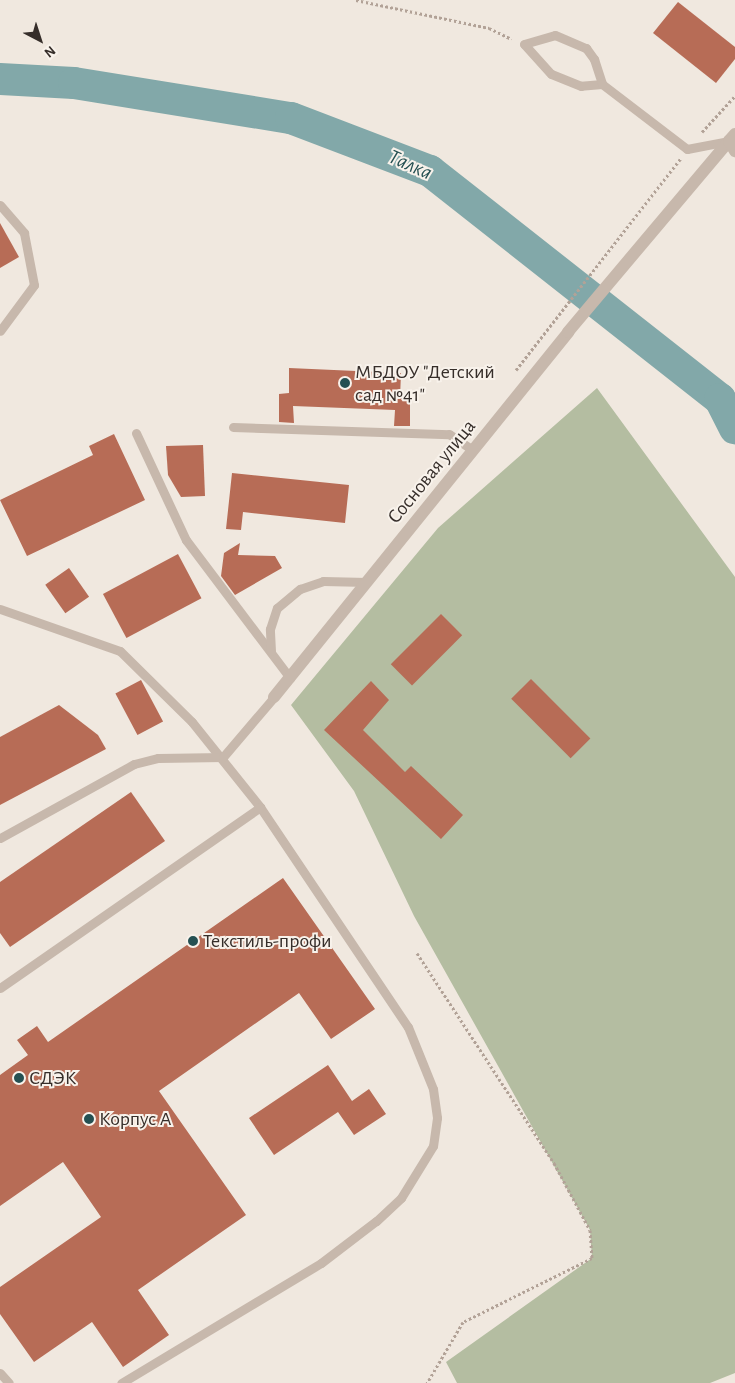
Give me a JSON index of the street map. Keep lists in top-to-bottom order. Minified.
{"streets":{"street":["Сосновая улица"]},"water":["Талка"],"places":["МБДОУ \"Детский сад №41\"","Текстиль-профи","СДЭК","Корпус А"],"north":"bottom right"}
